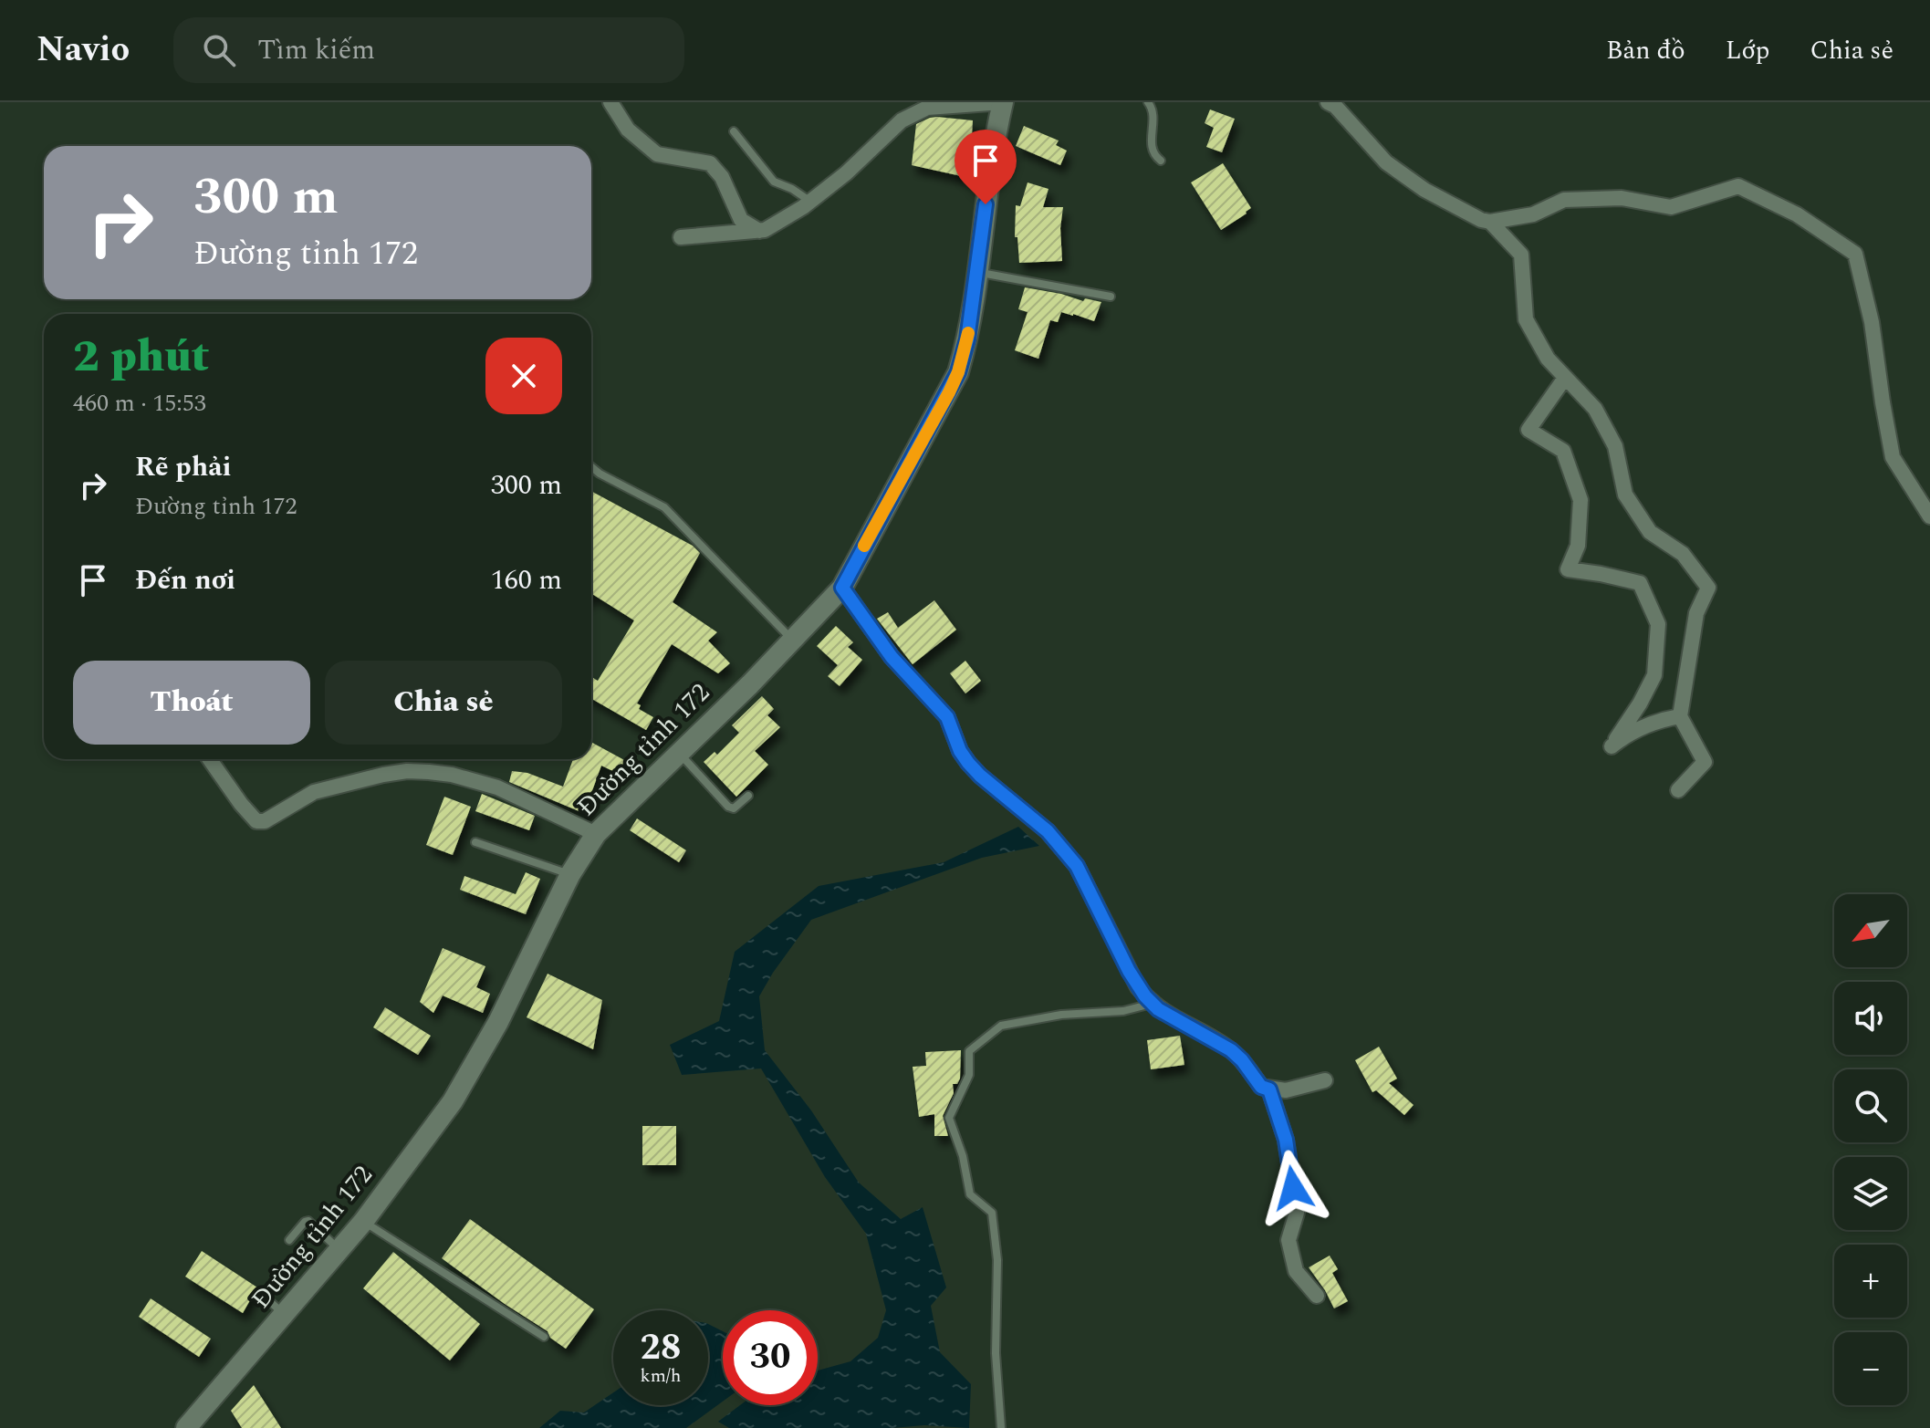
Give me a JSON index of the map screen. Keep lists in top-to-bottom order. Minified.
{"streets":{"main road":["Đường tỉnh 172"]},"north":"bottom left","page":{"header":"Navio","search":"Tìm kiếm","nav":["Bản đồ","Lớp","Chia sẻ"],"turn":["300 m","Đường tỉnh 172"],"heading":["2 phút","460 m · 15:53"],"list":[{"name":"Rẽ phải","note":"Đường tỉnh 172","value":"300 m"},{"name":"Đến nơi","value":"160 m"}],"buttons":["Thoát","Chia sẻ"],"map_buttons":["+","−"],"speed":"28 km/h","limit":"30"}}
